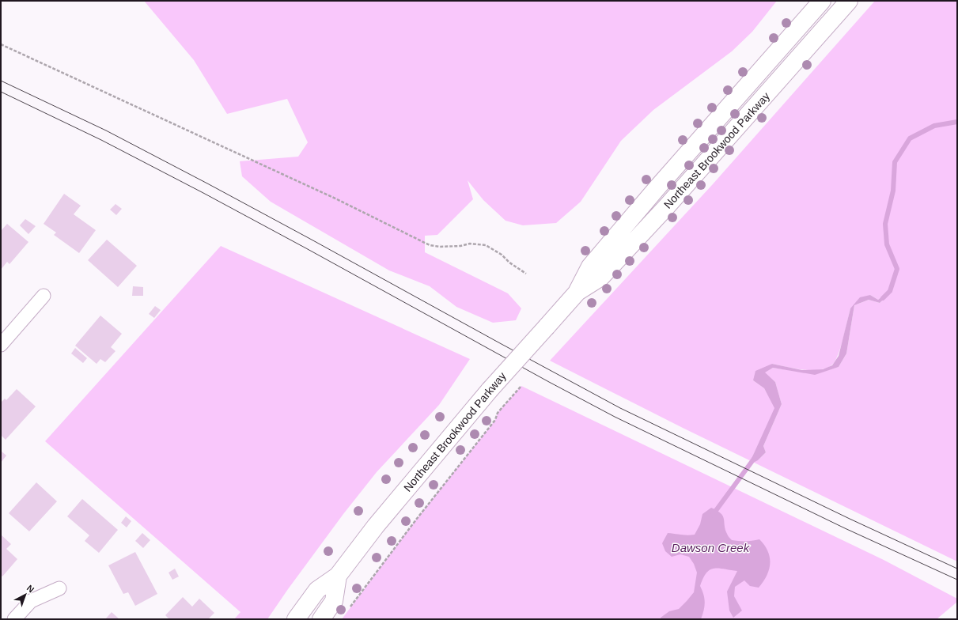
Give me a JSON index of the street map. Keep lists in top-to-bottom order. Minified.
{"streets":{"main road":["Northeast Brookwood Parkway"]},"water":["Dawson Creek"],"north":"top right"}
